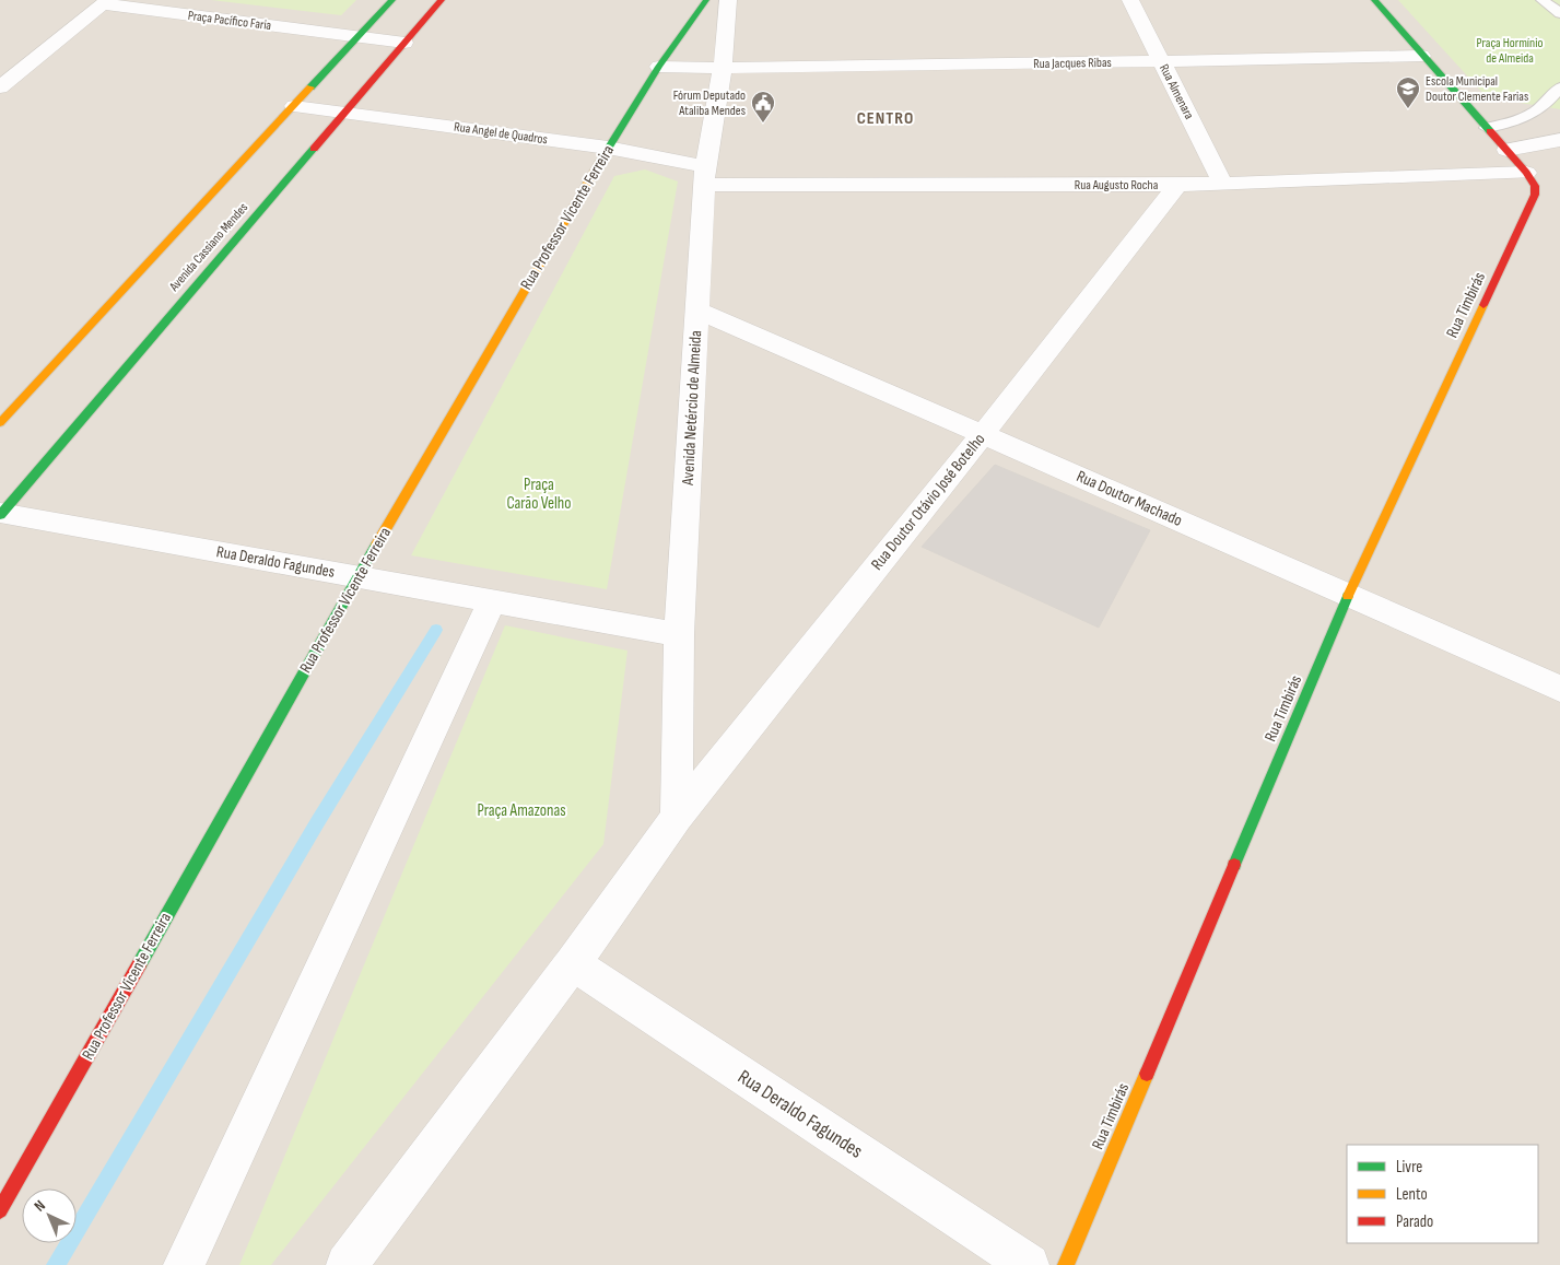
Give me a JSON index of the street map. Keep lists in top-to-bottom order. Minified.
{"streets":{"street":["Praça Pacífico Faria","Rua Jacques Ribas","Rua Almenara","Rua Angel de Quadros","Rua Augusto Rocha","Rua Professor Vicente Ferreira","Avenida Cassiano Mendes","Rua Timbirás","Avenida Netércio de Almeida","Rua Doutor Machado","Rua Doutor Otávio José Botelho","Rua Deraldo Fagundes"]},"crossings":[["Praça Pacífico Faria","Avenida Cassiano Mendes"],["Rua Jacques Ribas","Rua Almenara"],["Rua Jacques Ribas","Rua Professor Vicente Ferreira"],["Rua Jacques Ribas","Avenida Netércio de Almeida"],["Rua Almenara","Rua Augusto Rocha"],["Rua Angel de Quadros","Rua Augusto Rocha"],["Rua Angel de Quadros","Rua Professor Vicente Ferreira"],["Rua Angel de Quadros","Avenida Cassiano Mendes"],["Rua Angel de Quadros","Avenida Netércio de Almeida"],["Rua Augusto Rocha","Rua Timbirás"],["Rua Augusto Rocha","Avenida Netércio de Almeida"],["Rua Augusto Rocha","Rua Doutor Otávio José Botelho"],["Rua Professor Vicente Ferreira","Rua Deraldo Fagundes"],["Avenida Cassiano Mendes","Rua Deraldo Fagundes"],["Rua Timbirás","Rua Doutor Machado"],["Avenida Netércio de Almeida","Rua Doutor Machado"],["Avenida Netércio de Almeida","Rua Doutor Otávio José Botelho"],["Avenida Netércio de Almeida","Rua Deraldo Fagundes"],["Rua Doutor Machado","Rua Doutor Otávio José Botelho"]],"districts":["CENTRO"],"parks":["Praça Hormínio de Almeida","Praça Carão Velho","Praça Amazonas"],"places":{"school or university":["Escola Municipal Doutor Clemente Farias"],"public building":["Fórum Deputado Ataliba Mendes"]},"legend":["Livre","Lento","Parado"],"north":"top left"}
